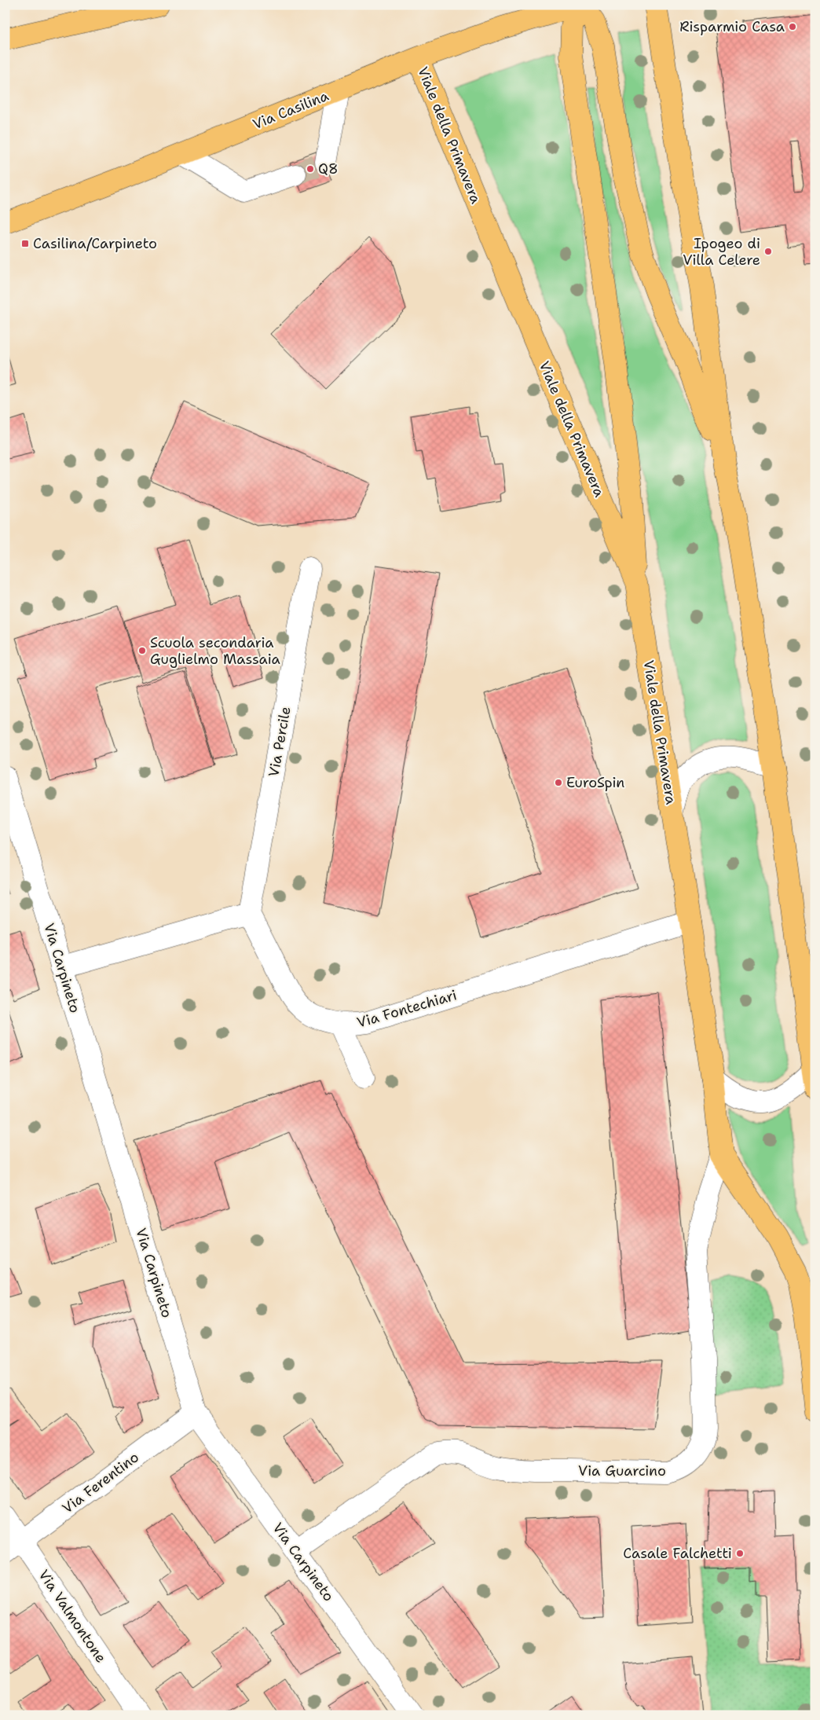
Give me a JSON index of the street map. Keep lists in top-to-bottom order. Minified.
{"streets":{"main road":["Via Casilina","Viale della Primavera"],"street":["Via Percile","Via Carpineto","Via Fontechiari","Via Guarcino","Via Ferentino","Via Valmontone"]},"crossings":[["Via Casilina","Viale della Primavera"],["Viale della Primavera","Via Fontechiari"],["Viale della Primavera","Via Guarcino"],["Via Percile","Via Fontechiari"],["Via Carpineto","Via Guarcino"],["Via Carpineto","Via Ferentino"],["Via Ferentino","Via Valmontone"]],"places":{"other":["Risparmio Casa","Q8","Ipogeo di Villa Celere","Scuola secondaria Guglielmo Massaia","EuroSpin","Casale Falchetti"],"transit":["Casilina/Carpineto"]}}
